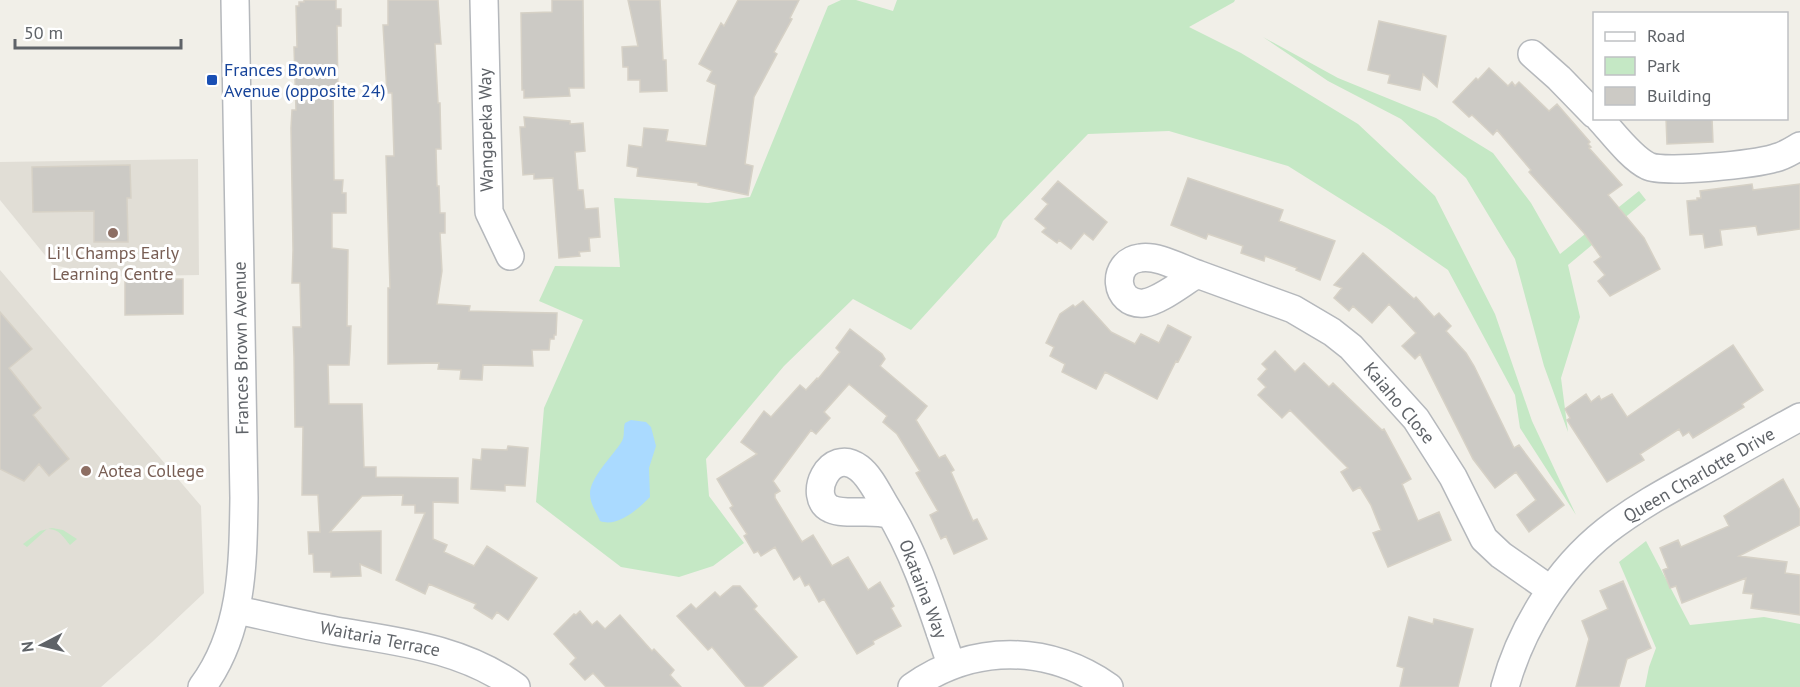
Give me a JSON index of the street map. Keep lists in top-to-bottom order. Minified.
{"streets":{"street":["Wangapeka Way","Frances Brown Avenue","Kaiaho Close","Queen Charlotte Drive","Okataina Way","Waitaria Terrace"]},"crossings":[["Frances Brown Avenue","Waitaria Terrace"],["Kaiaho Close","Queen Charlotte Drive"]],"places":{"transit":["Frances Brown Avenue (opposite 24)"],"other":["Li'l Champs Early Learning Centre","Aotea College"]},"legend":["Road","Park","Building"],"scale_bar":"50 m","north":"left"}
